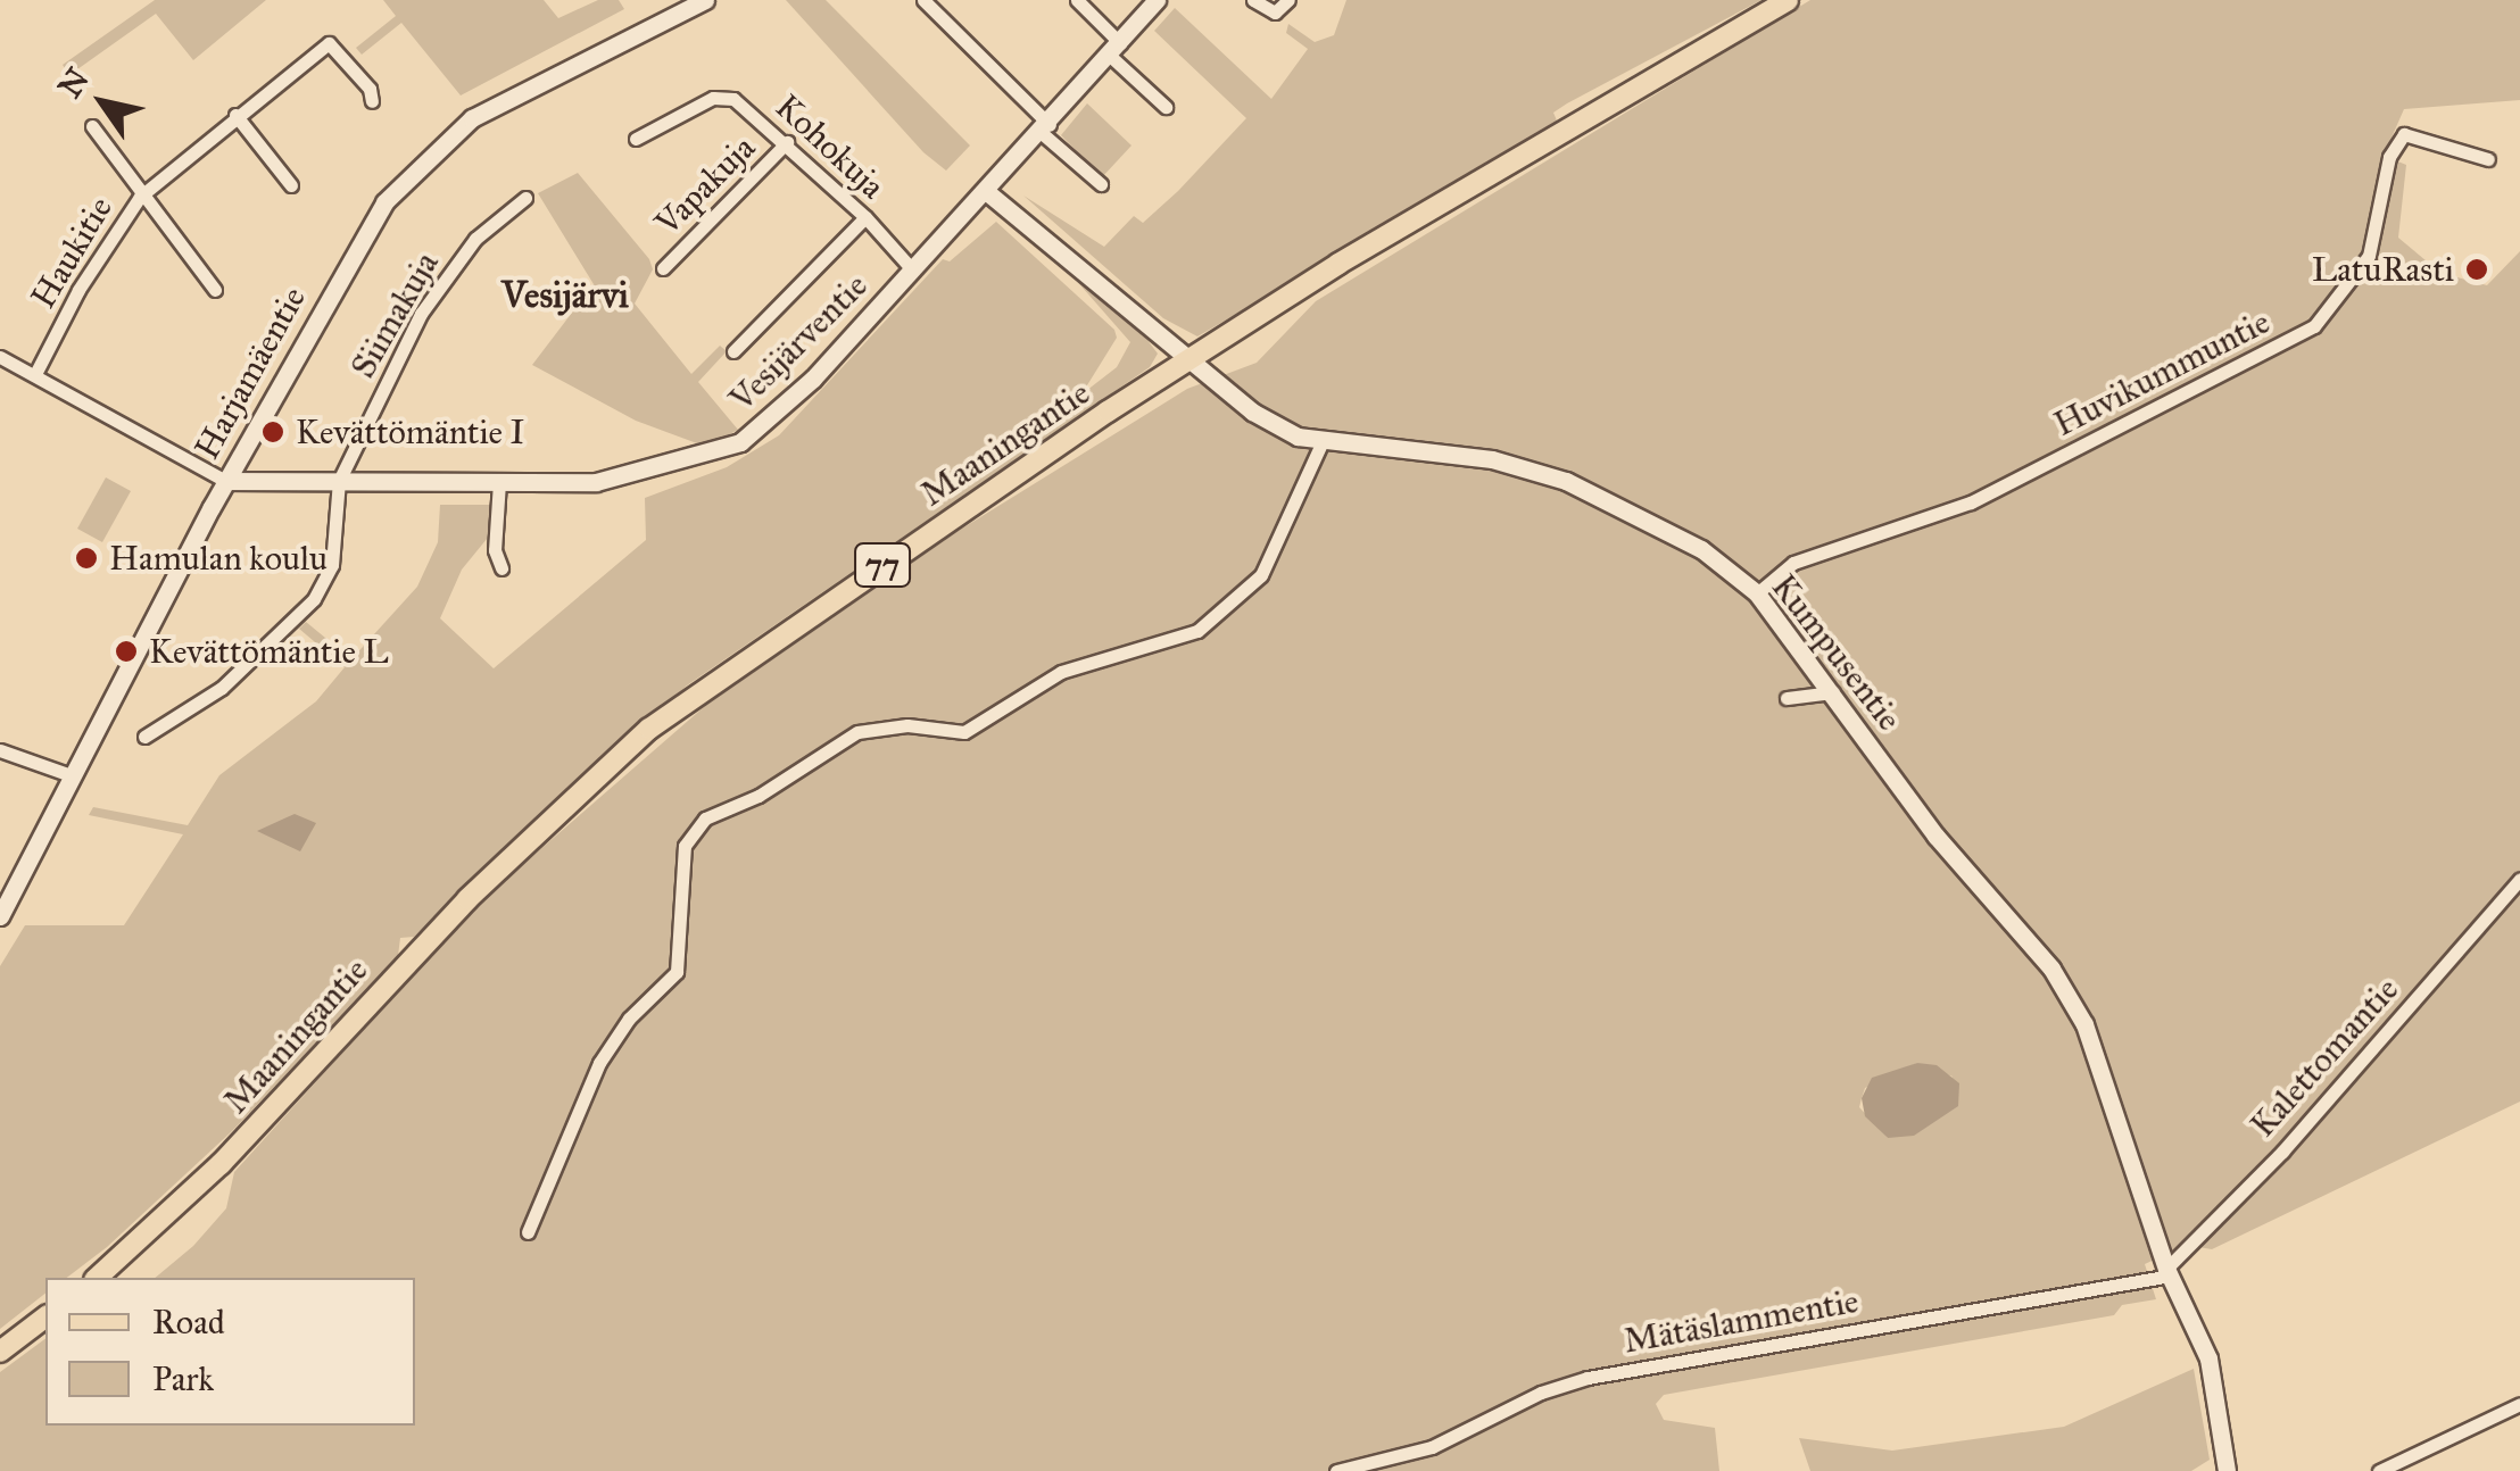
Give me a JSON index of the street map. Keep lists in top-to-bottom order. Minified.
{"streets":{"main road":["Maaningantie","77"],"street":["Kohokuja","Vapakuja","Haukitie","Siimakuja","Vesijärventie","Harjamäentie","Huvikummuntie","Kumpusentie","Kalettomantie","Mätäslammentie"]},"crossings":[["Kohokuja","Vapakuja"],["Kohokuja","Vesijärventie"],["Siimakuja","Vesijärventie"],["Vesijärventie","Harjamäentie"],["Vesijärventie","Kumpusentie"],["Huvikummuntie","Kumpusentie"],["Maaningantie","Kumpusentie"],["Kumpusentie","Kalettomantie"],["Kumpusentie","Mätäslammentie"],["Kalettomantie","Mätäslammentie"]],"districts":["Vesijärvi"],"places":["LatuRasti","Kevättömäntie I","Hamulan koulu","Kevättömäntie L"],"legend":["Road","Park"],"north":"top left"}
